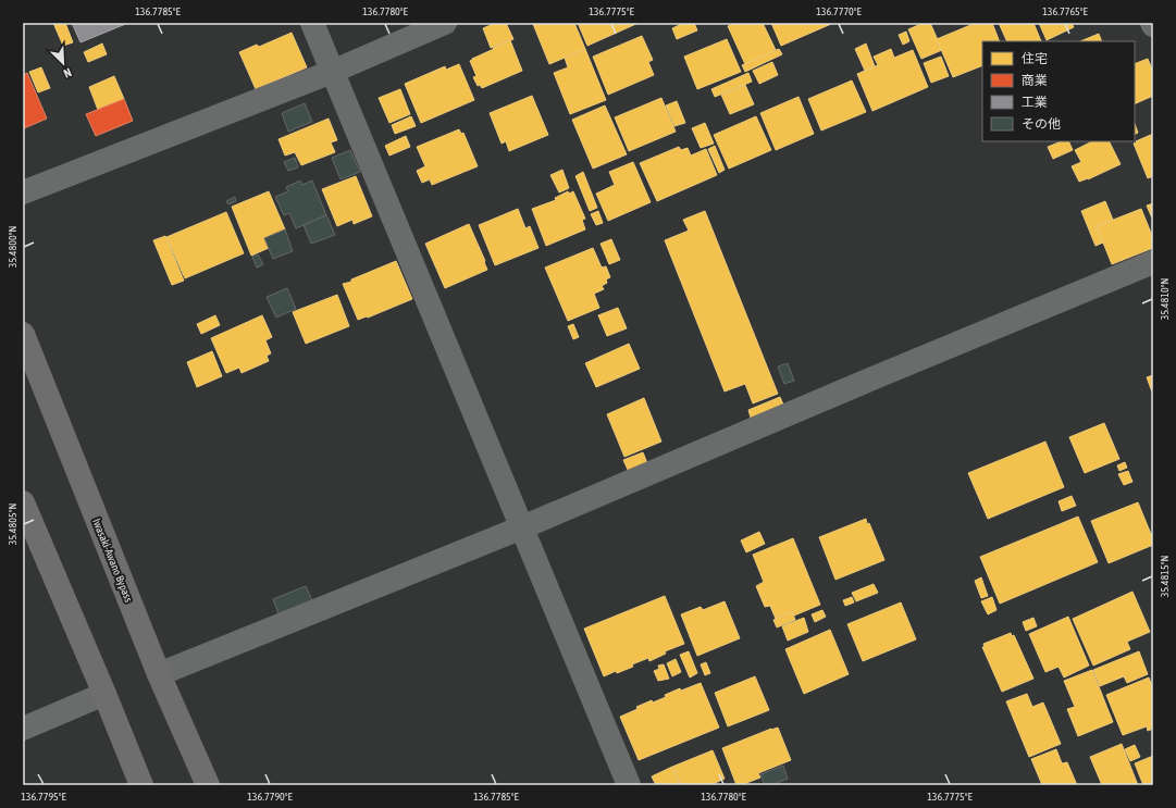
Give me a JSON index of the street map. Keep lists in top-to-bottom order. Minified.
{"streets":{"highway":["Iwasaki-Awano Bypass"]},"legend":["住宅","商業","工業","その他"],"north":"bottom right","coordinates":["136.7785°E","136.7780°E","136.7775°E","136.7770°E","136.7765°E","35.4800°N","35.4810°N","35.4805°N","35.4815°N","136.7795°E","136.7790°E"]}
